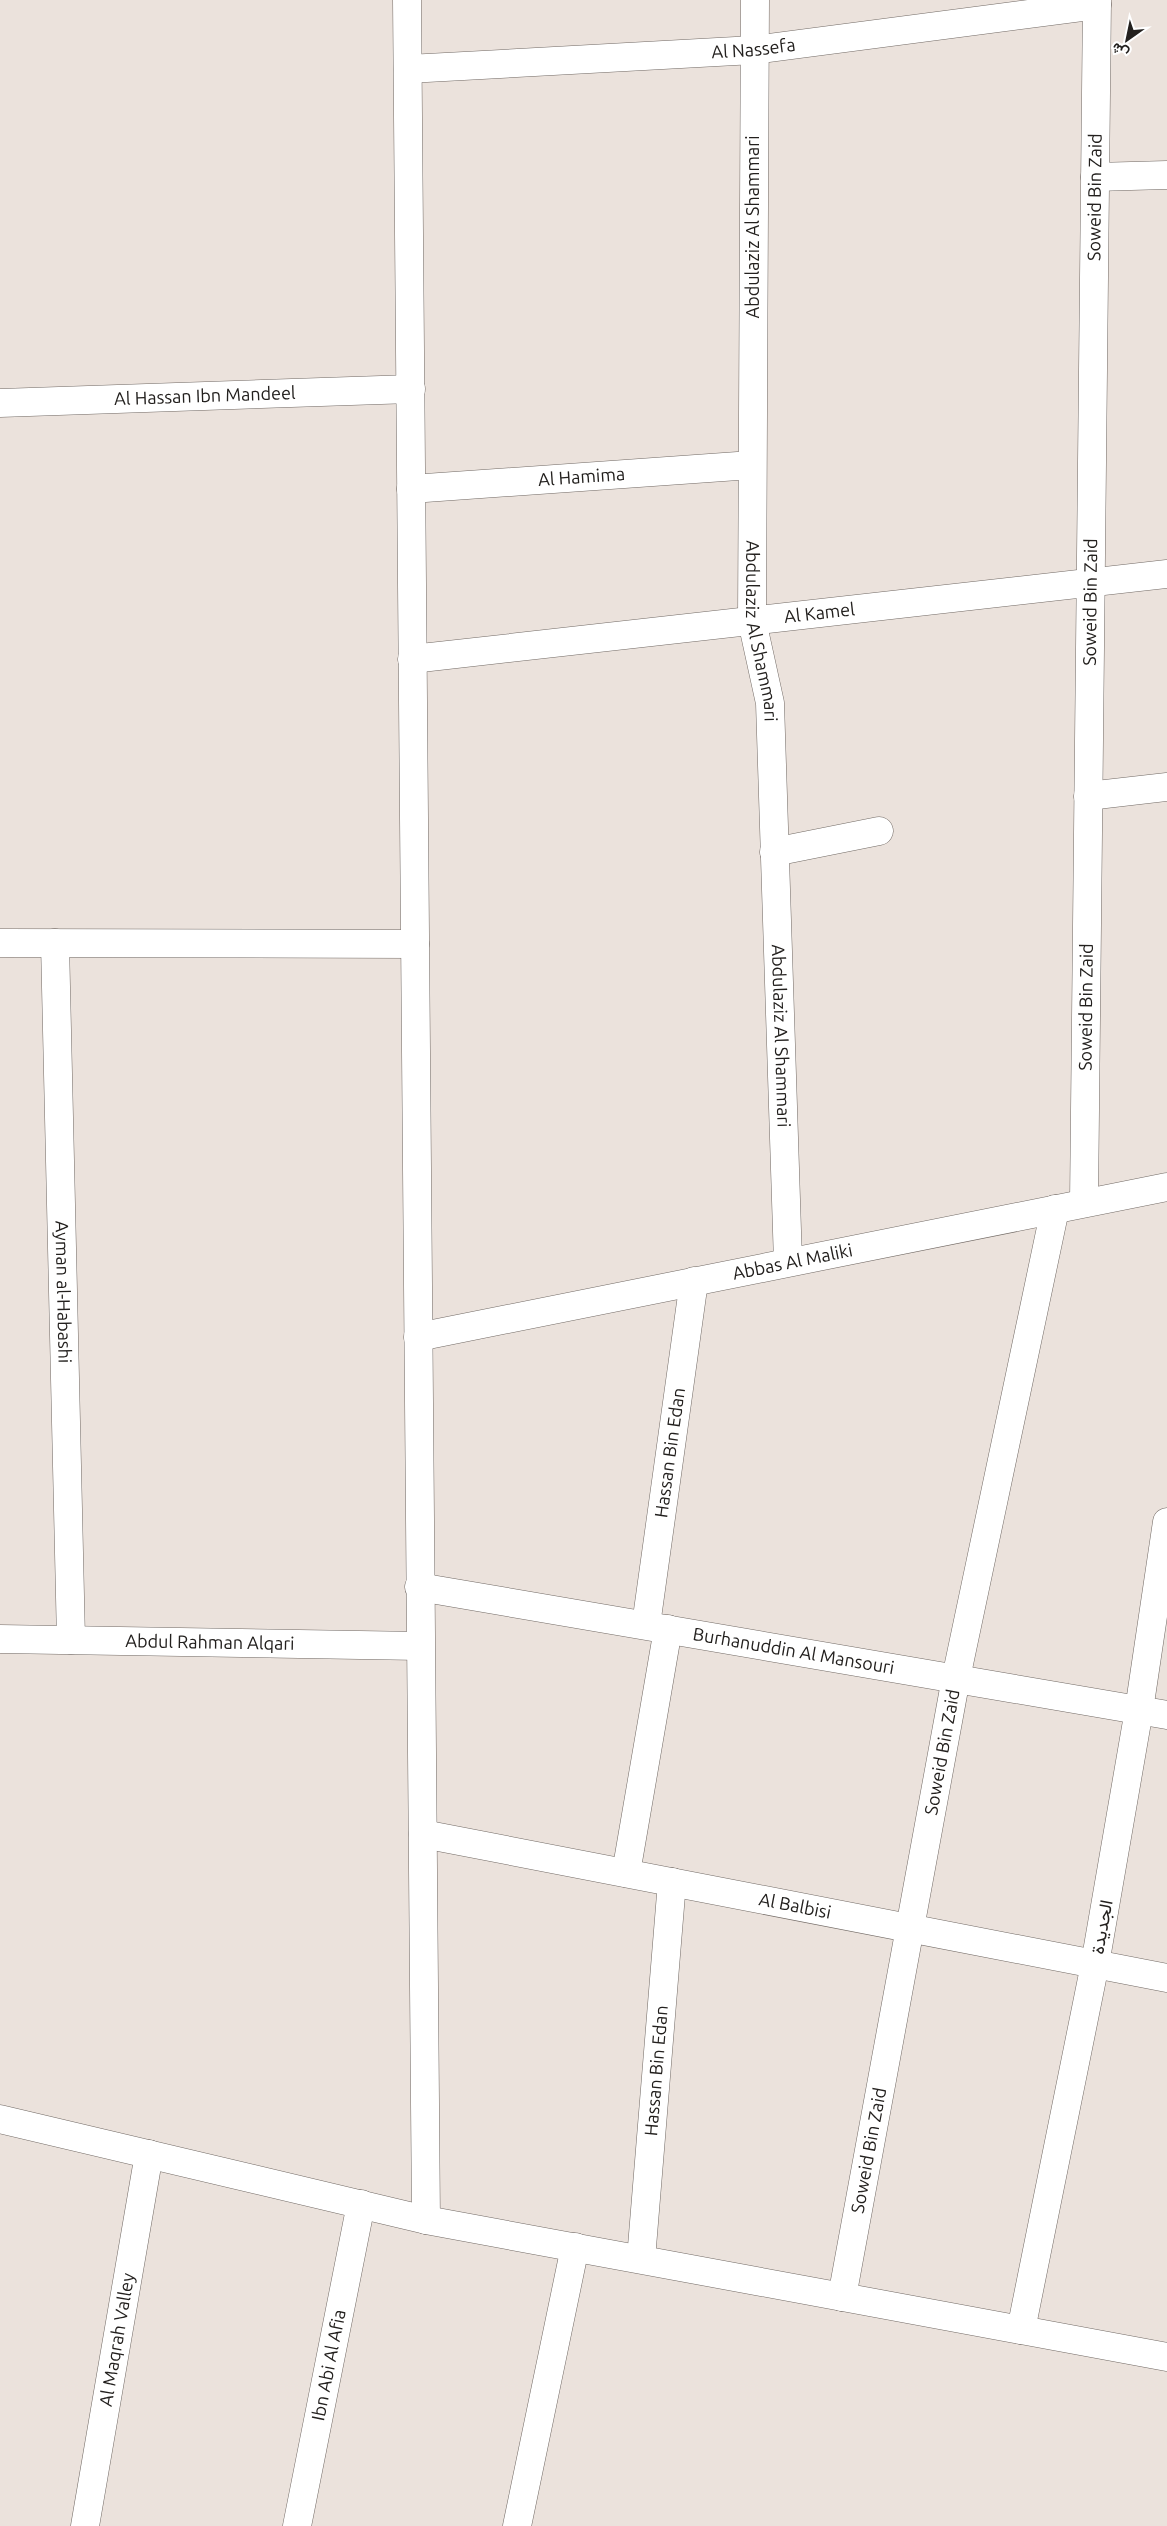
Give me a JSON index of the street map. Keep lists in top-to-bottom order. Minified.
{"streets":{"street":["Al Nassefa","Soweid Bin Zaid","Abdulaziz Al Shammari","Al Hassan Ibn Mandeel","Al Hamima","Al Kamel","Abbas Al Maliki","Ayman al-Habashi","Hassan Bin Edan","Abdul Rahman Alqari","Burhanuddin Al Mansouri","Al Balbisi","الجديدة","Al Maqrah Valley","Ibn Abi Al Afia"]},"crossings":[["Al Nassefa","Soweid Bin Zaid"],["Al Nassefa","Abdulaziz Al Shammari"],["Soweid Bin Zaid","Al Kamel"],["Soweid Bin Zaid","Abbas Al Maliki"],["Soweid Bin Zaid","Burhanuddin Al Mansouri"],["Soweid Bin Zaid","Al Balbisi"],["Abdulaziz Al Shammari","Al Hamima"],["Abdulaziz Al Shammari","Al Kamel"],["Abdulaziz Al Shammari","Abbas Al Maliki"],["Abbas Al Maliki","Hassan Bin Edan"],["Ayman al-Habashi","Abdul Rahman Alqari"],["Hassan Bin Edan","Burhanuddin Al Mansouri"],["Hassan Bin Edan","Al Balbisi"],["Burhanuddin Al Mansouri","الجديدة"],["Al Balbisi","الجديدة"]],"north":"bottom left"}
